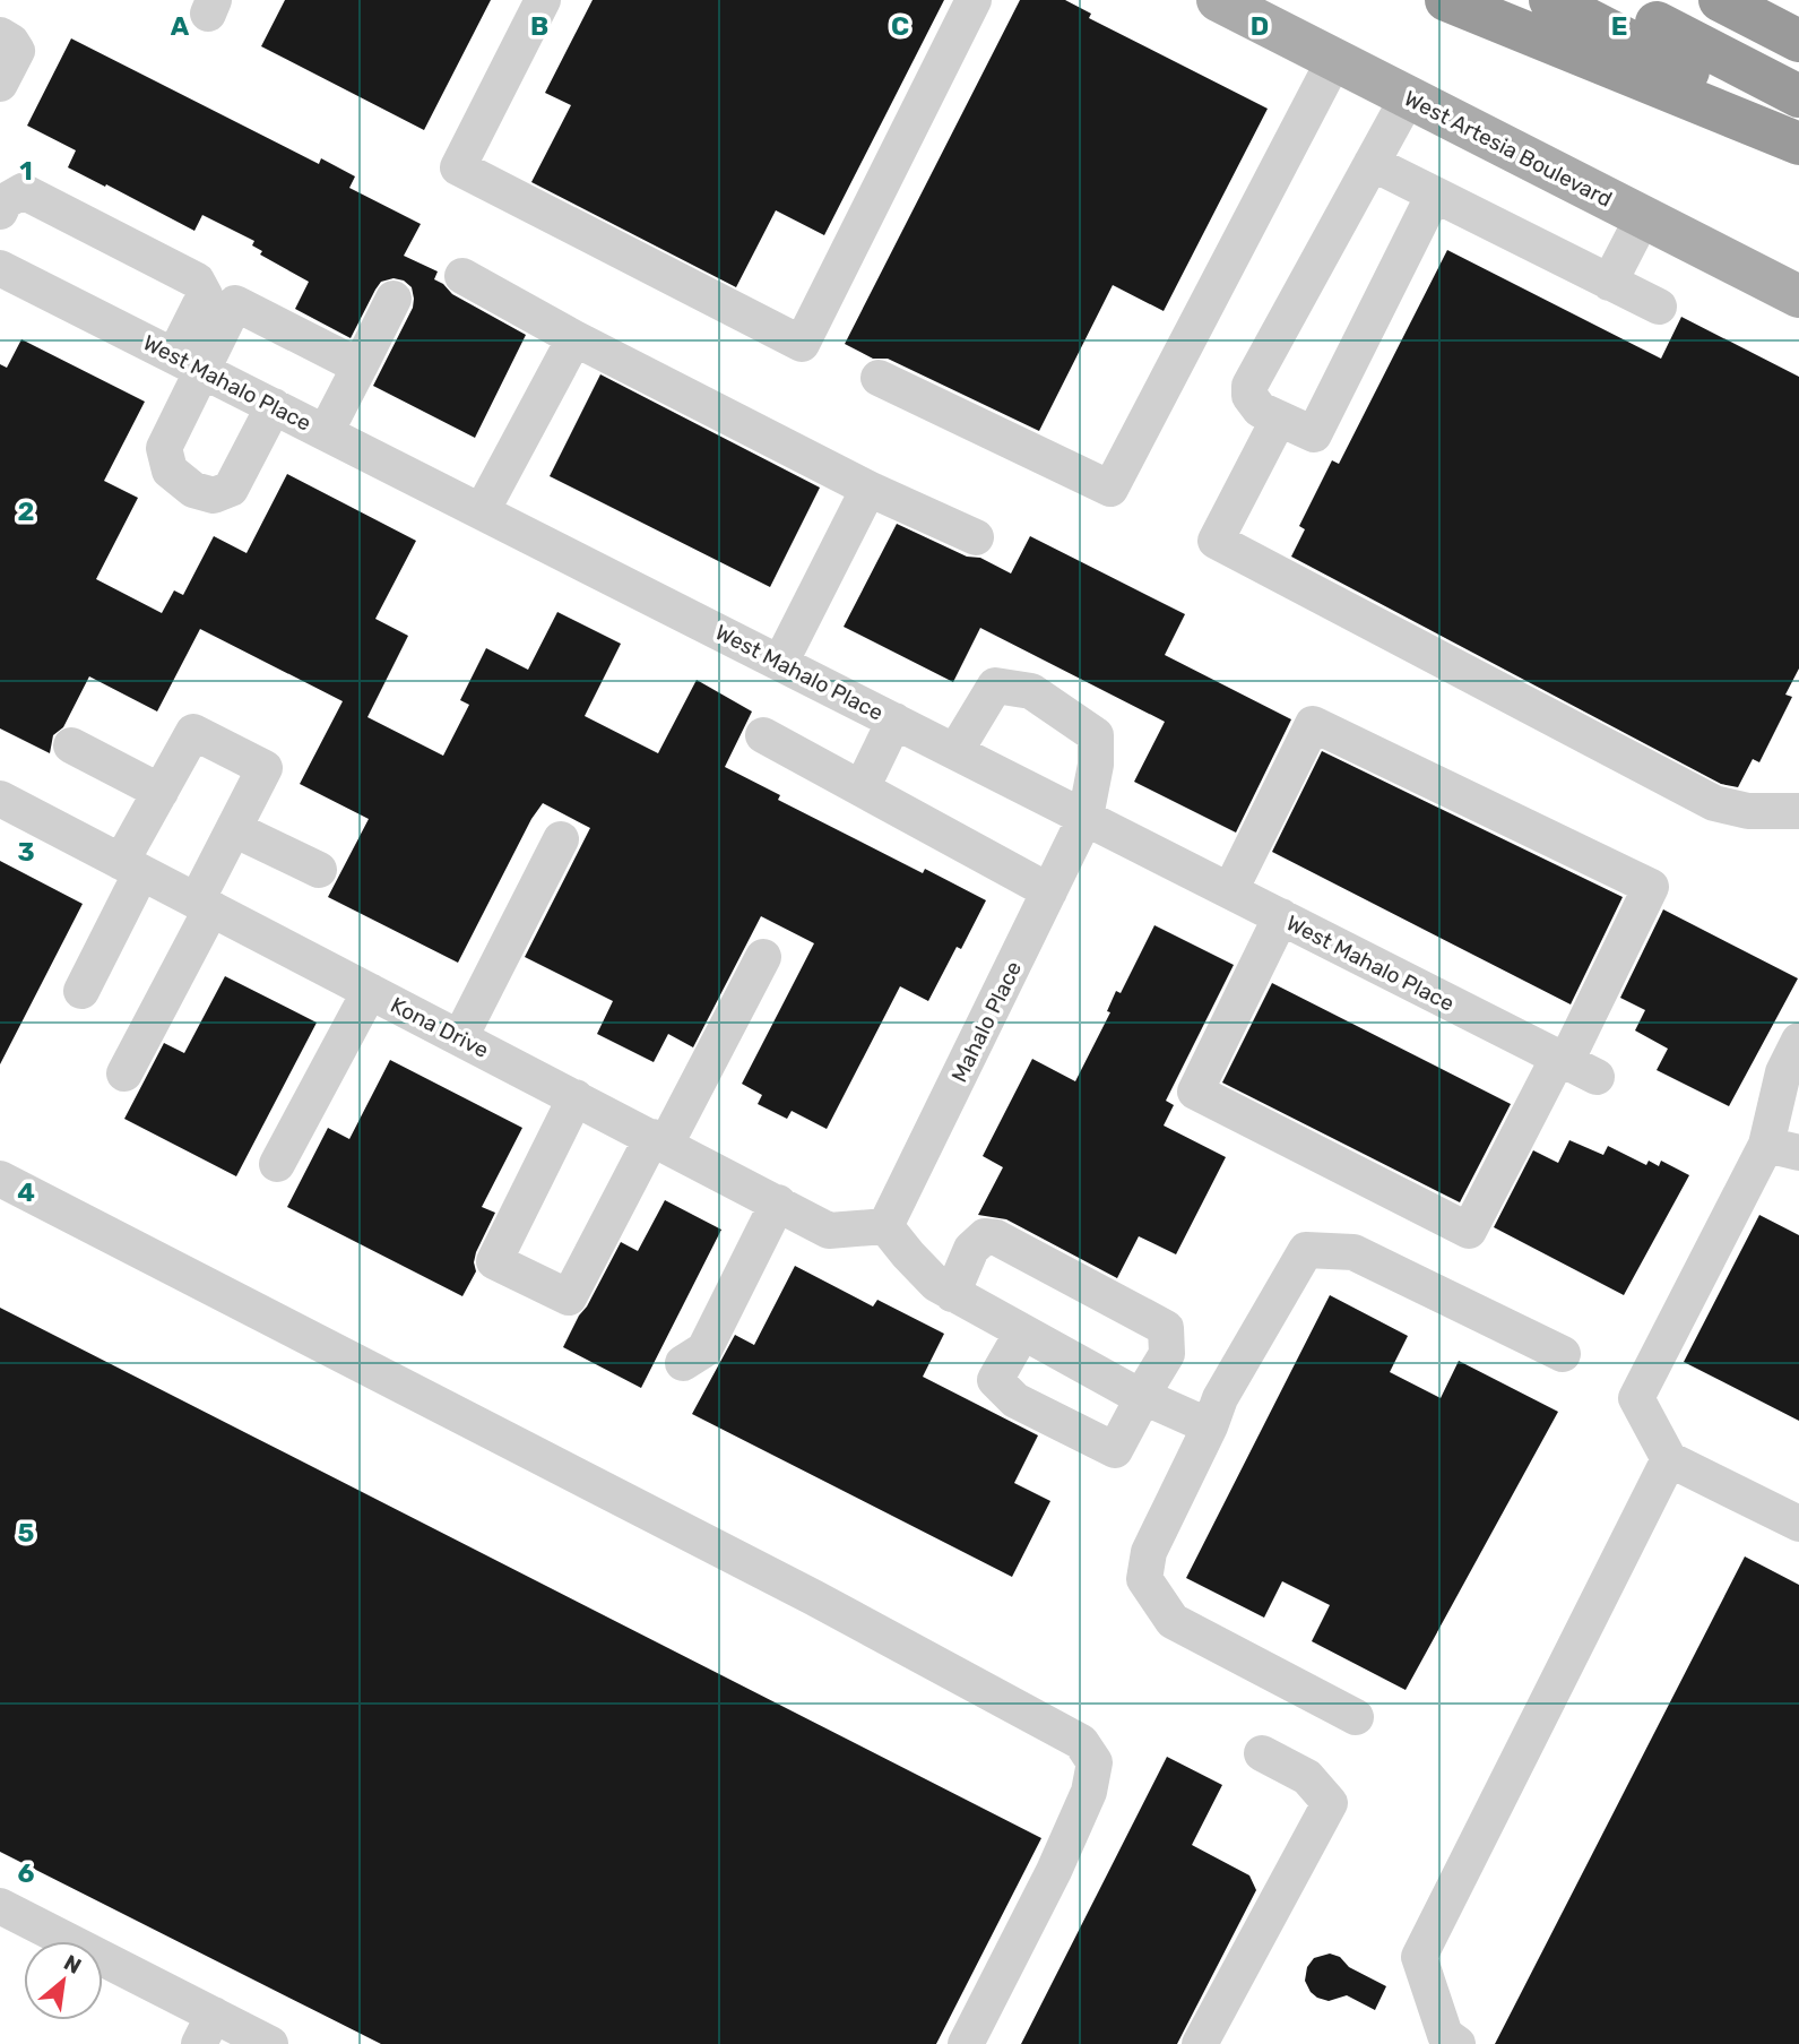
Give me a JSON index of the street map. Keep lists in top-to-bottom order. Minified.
{"streets":{"main road":["West Artesia Boulevard"],"street":["West Mahalo Place","Mahalo Place","Kona Drive"]},"crossings":[["West Mahalo Place","Mahalo Place"],["Mahalo Place","Kona Drive"]],"north":"top right","grid":{"columns":["A","B","C","D","E"],"rows":["1","2","3","4","5","6"]}}
